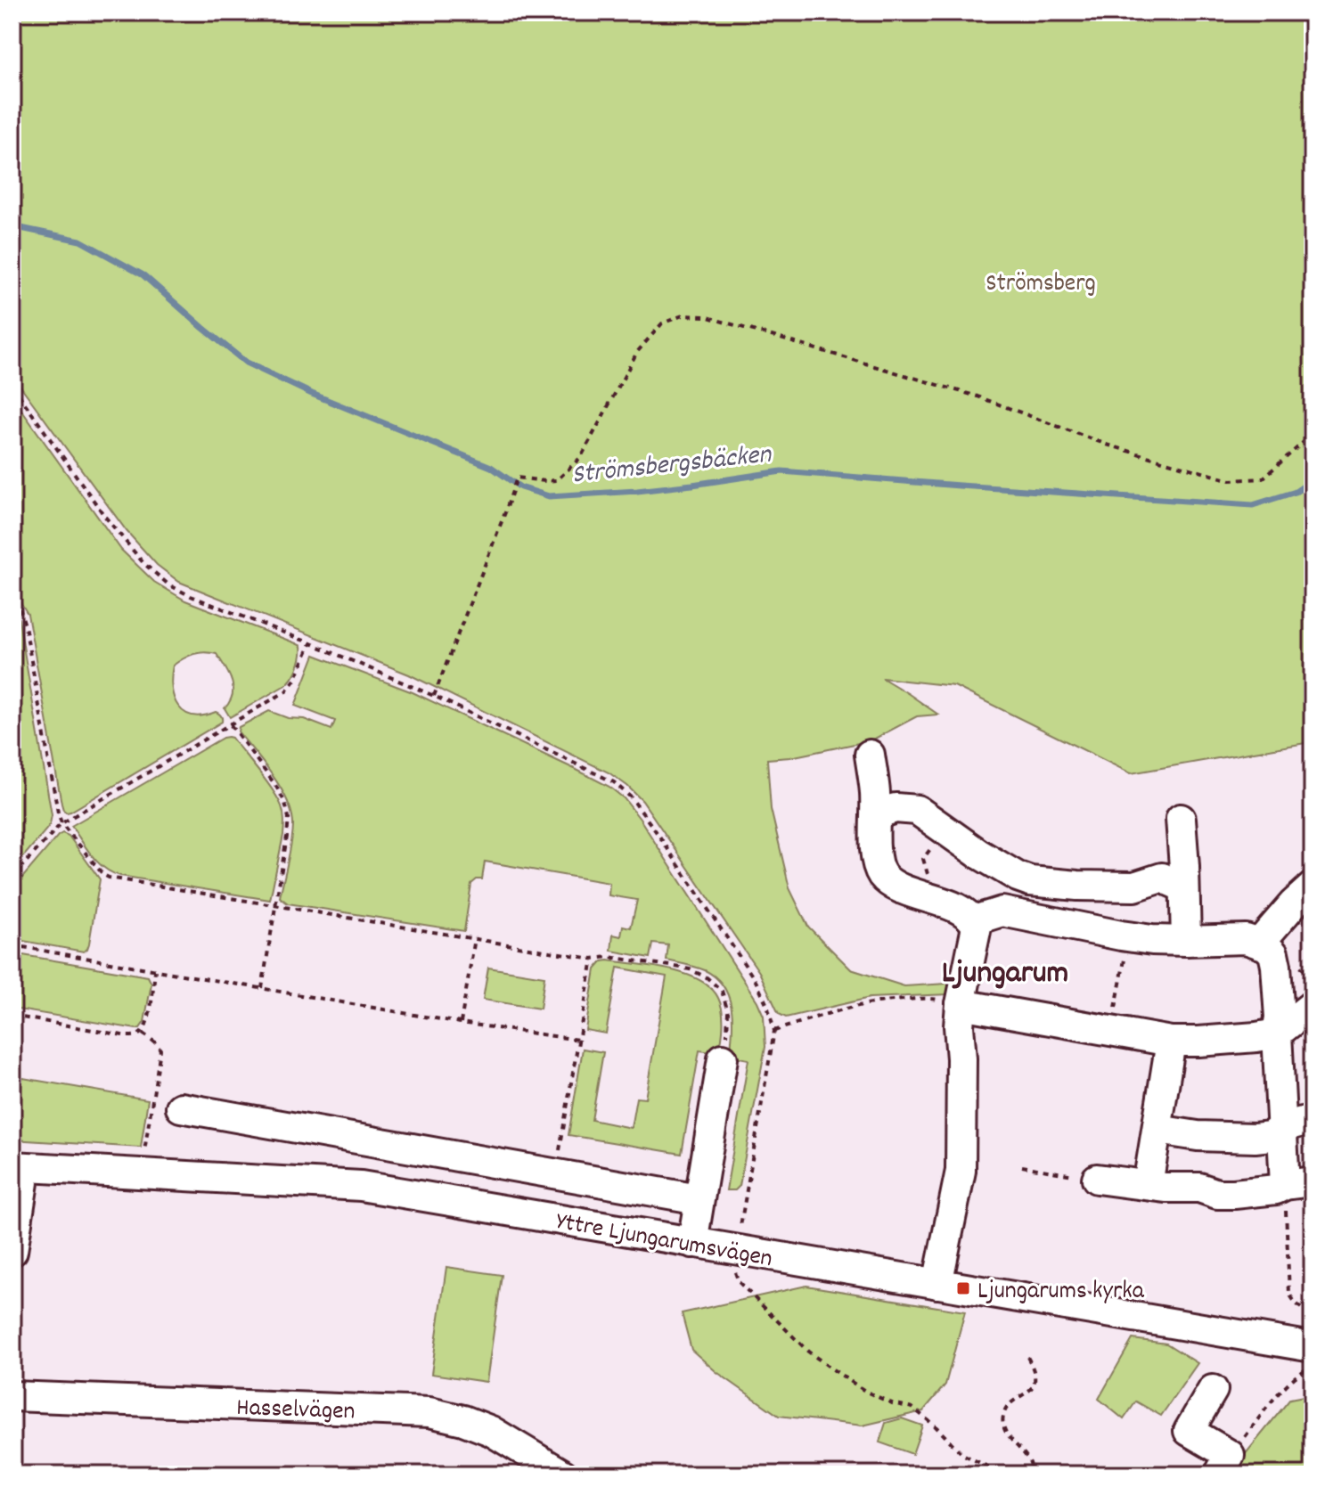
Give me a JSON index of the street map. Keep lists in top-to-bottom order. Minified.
{"streets":{"street":["Yttre Ljungarumsvägen","Hasselvägen"]},"districts":["Ljungarum"],"water":["Strömsbergsbäcken"],"parks":["Strömsberg"],"places":{"transit":["Ljungarums kyrka"]}}
